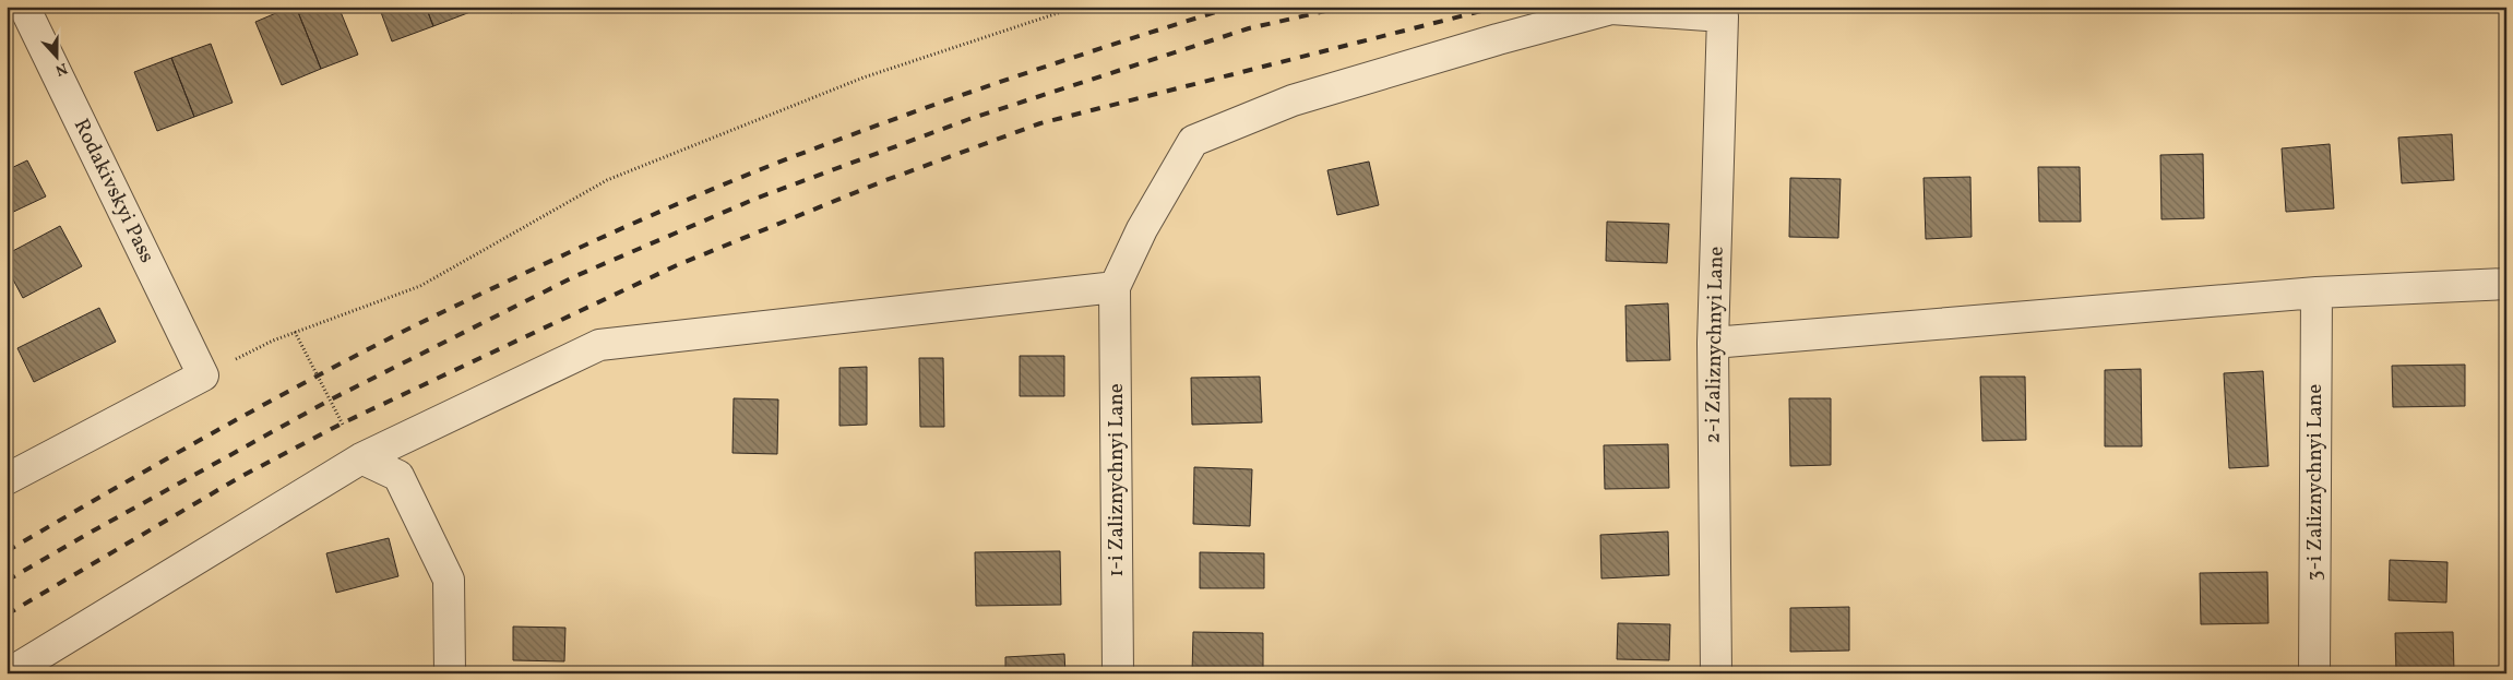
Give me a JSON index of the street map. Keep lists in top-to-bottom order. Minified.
{"streets":{"street":["Rodakivskyi Pass","2-i Zaliznychnyi Lane","1-i Zaliznychnyi Lane","3-i Zaliznychnyi Lane"]},"crossings":[["2-i Zaliznychnyi Lane","1-i Zaliznychnyi Lane"]],"north":"bottom"}
